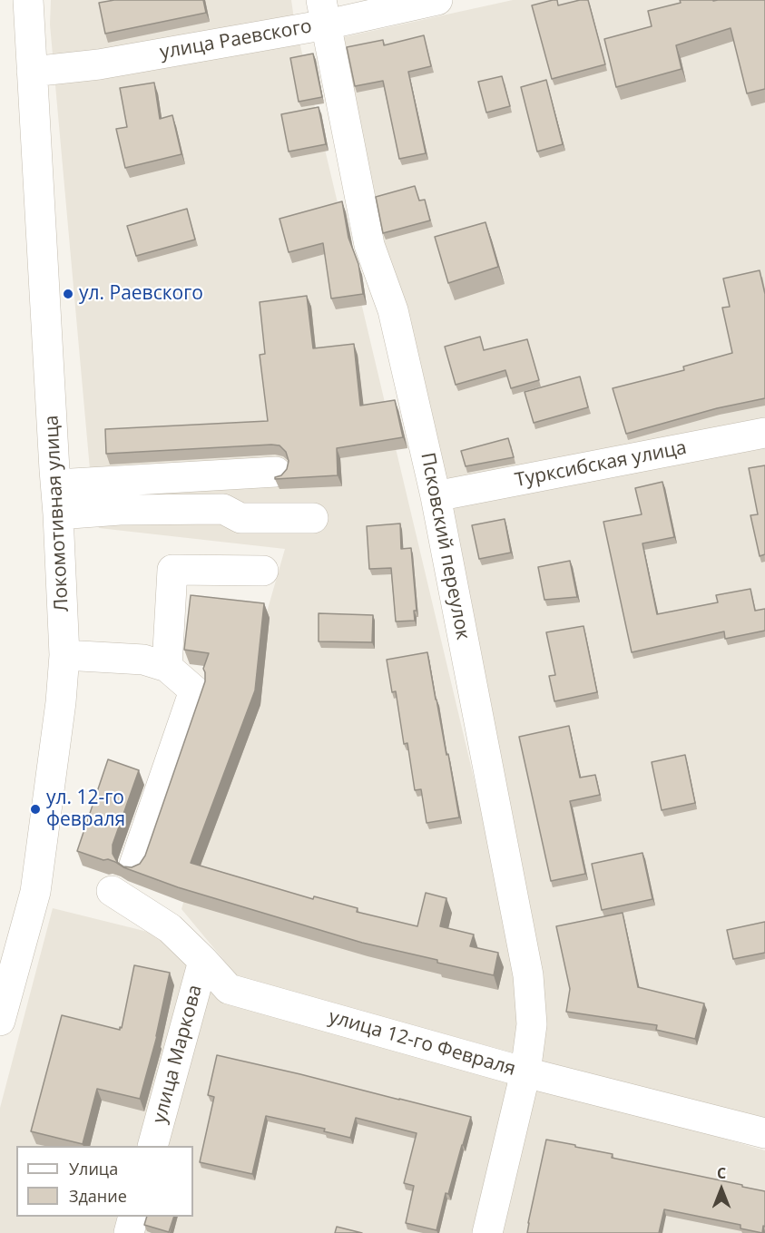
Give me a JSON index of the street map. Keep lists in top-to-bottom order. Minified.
{"streets":{"street":["улица Раевского","Турксибская улица","Локомотивная улица","Псковский переулок","улица 12-го Февраля","улица Маркова"]},"crossings":[["улица Раевского","Локомотивная улица"],["улица Раевского","Псковский переулок"],["Турксибская улица","Псковский переулок"],["Псковский переулок","улица 12-го Февраля"],["улица 12-го Февраля","улица Маркова"]],"places":["ул. Раевского","ул. 12-го февраля"],"legend":["Улица","Здание"],"north":"top"}
